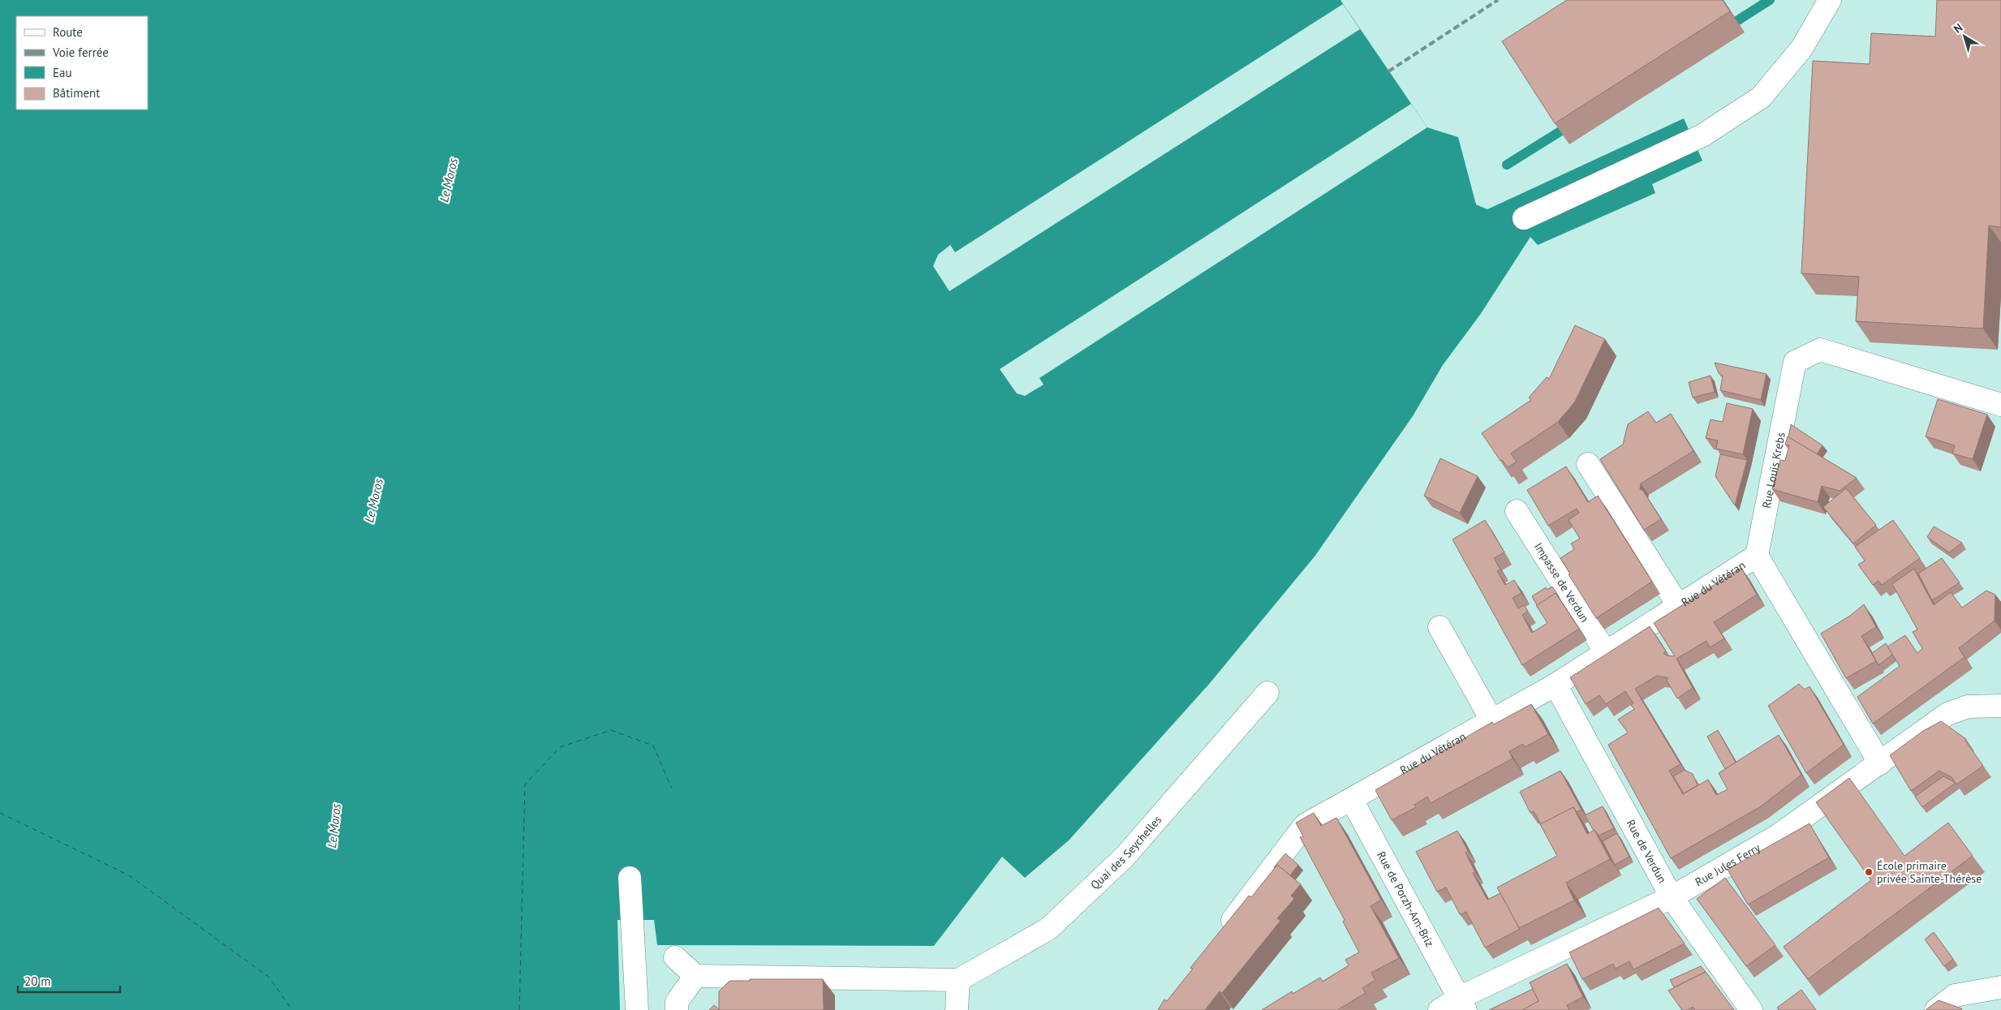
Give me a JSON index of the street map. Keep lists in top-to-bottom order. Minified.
{"streets":{"street":["Rue Louis Krebs","Impasse de Verdun","Rue du Vétéran","Quai des Seychelles","Rue de Verdun","Rue Jules Ferry","Rue de Porzh-Am-Briz"]},"crossings":[["Rue Louis Krebs","Rue du Vétéran"],["Impasse de Verdun","Rue du Vétéran"],["Rue du Vétéran","Rue de Verdun"],["Rue du Vétéran","Rue de Porzh-Am-Briz"],["Rue de Verdun","Rue Jules Ferry"],["Rue Jules Ferry","Rue de Porzh-Am-Briz"]],"water":["Le Moros"],"places":["École primaire privée Sainte-Thérèse"],"legend":["Route","Voie ferrée","Eau","Bâtiment"],"scale_bar":"20 m","north":"top left"}
